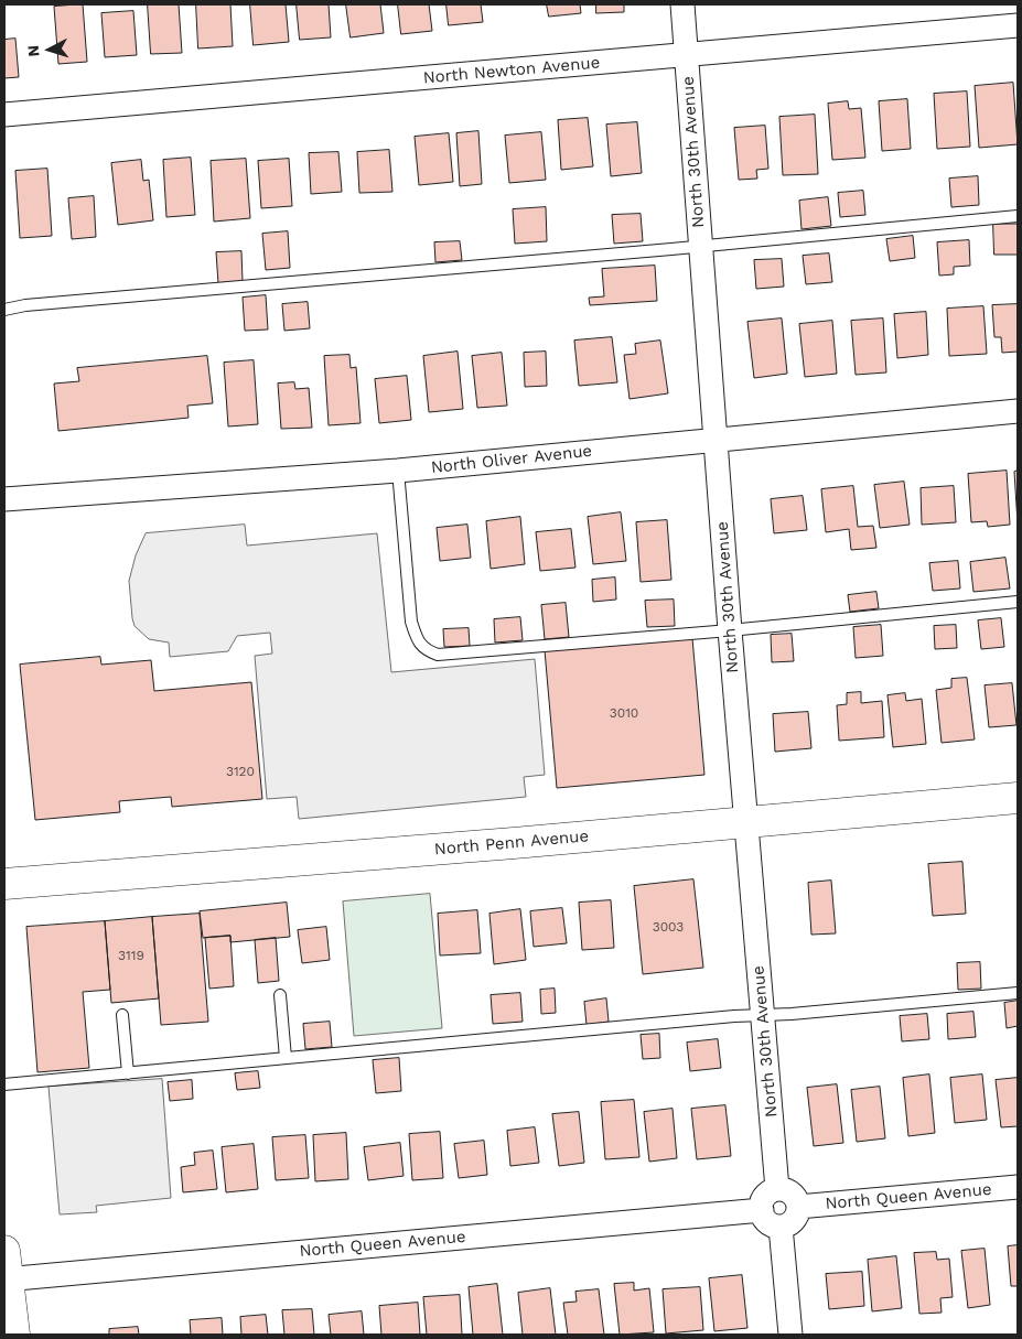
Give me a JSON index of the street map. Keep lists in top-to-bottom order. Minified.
{"streets":{"main road":["North Penn Avenue"],"street":["North Newton Avenue","North 30th Avenue","North Oliver Avenue","North Queen Avenue"]},"crossings":[["North Newton Avenue","North 30th Avenue"],["North 30th Avenue","North Oliver Avenue"],["North 30th Avenue","North Penn Avenue"],["North 30th Avenue","North Queen Avenue"]],"house_numbers":["3010","3120","3003","3119"],"north":"left"}
